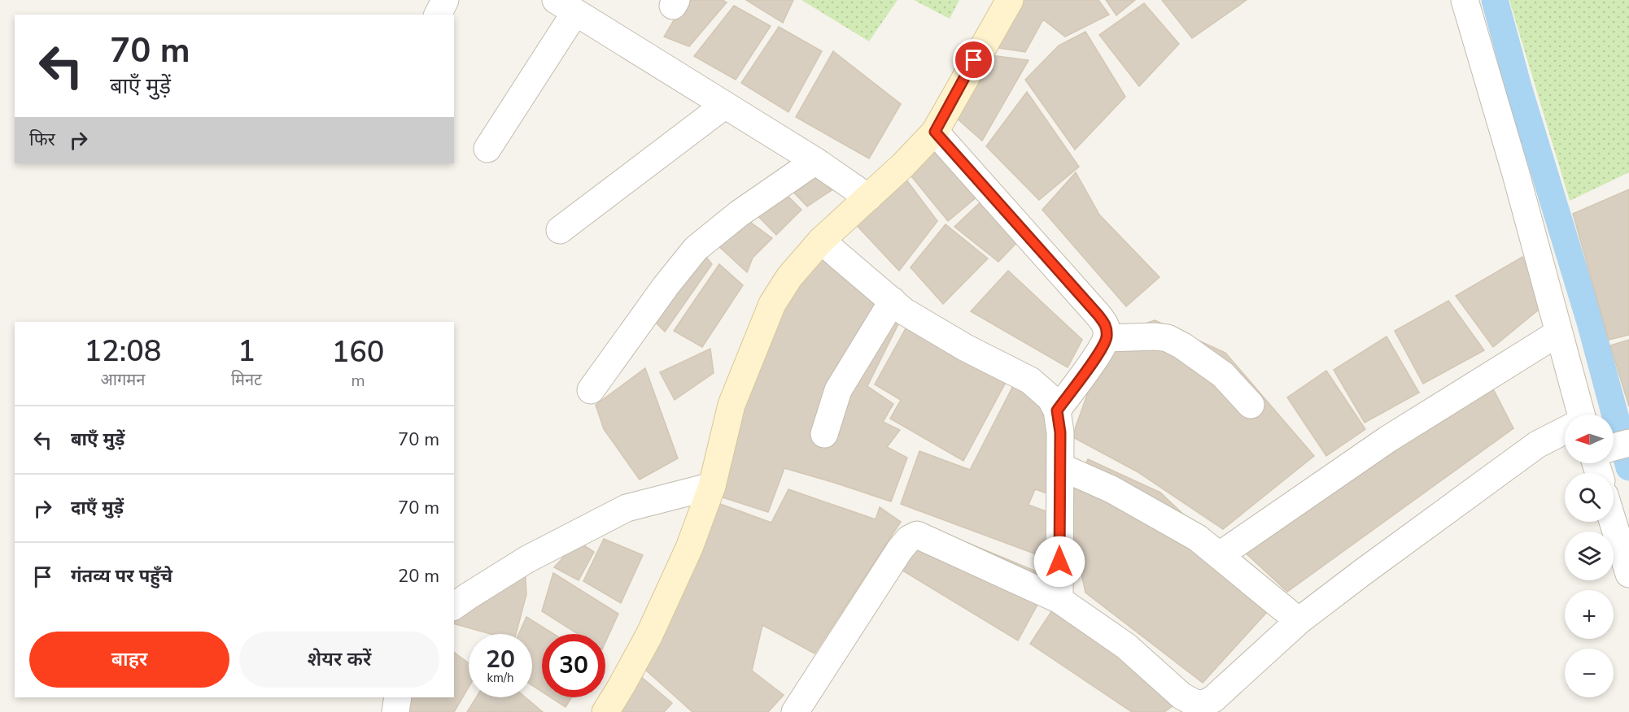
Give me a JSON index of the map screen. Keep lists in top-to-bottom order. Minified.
{"north":"left","page":{"turn":["70 m","बाएँ मुड़ें"],"then":"फिर","eta":["12:08","आगमन","1","मिनट","160","m"],"list":[{"name":"बाएँ मुड़ें","value":"70 m"},{"name":"दाएँ मुड़ें","value":"70 m"},{"name":"गंतव्य पर पहुँचे","value":"20 m"}],"map_buttons":["+","−"],"buttons":["बाहर","शेयर करें"],"speed":"20 km/h","limit":"30"}}
